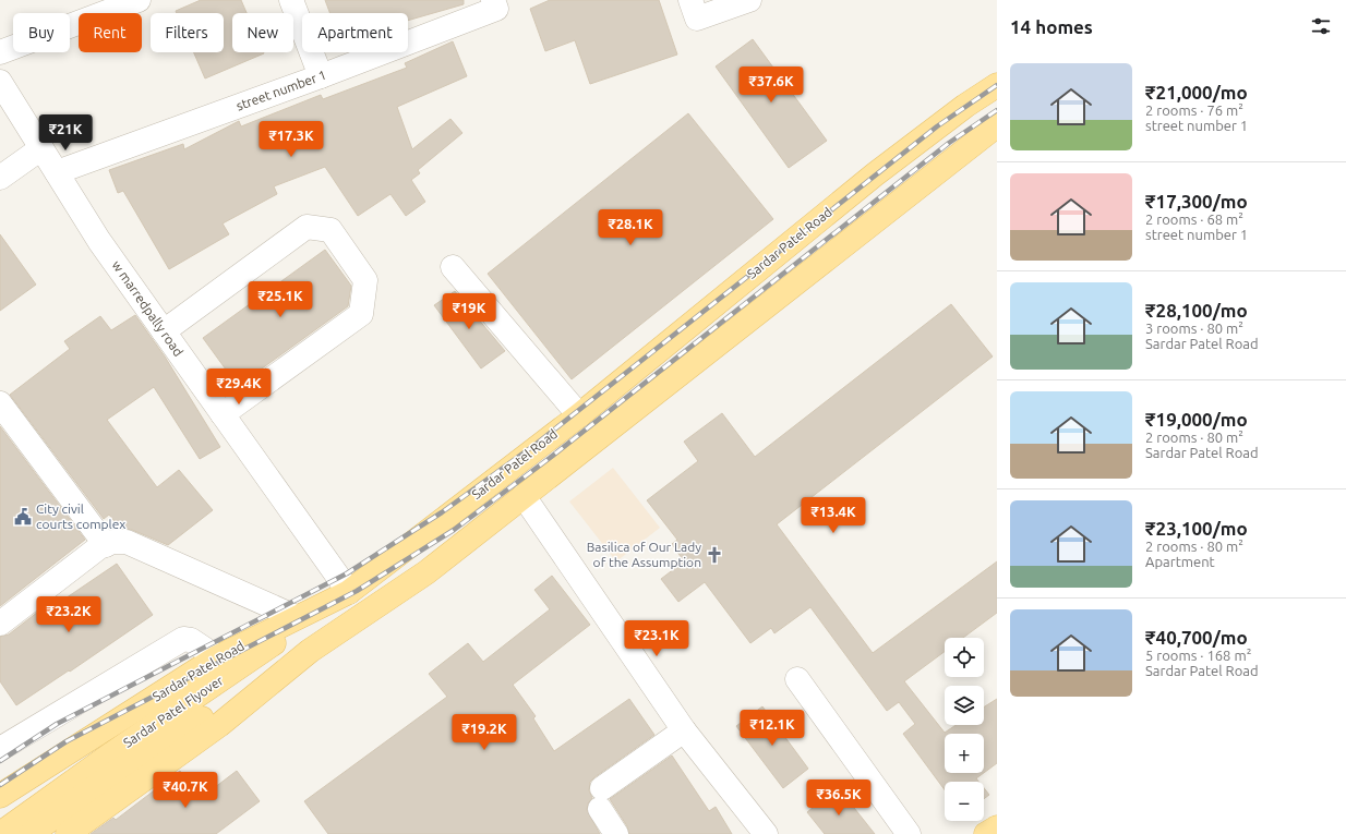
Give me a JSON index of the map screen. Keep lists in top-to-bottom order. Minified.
{"streets":{"main road":["Sardar Patel Road","Sardar Patel Flyover"],"street":["street number 1","w marredpally road"]},"crossings":[["street number 1","w marredpally road"],["Sardar Patel Road","w marredpally road"],["Sardar Patel Road","Sardar Patel Flyover"],["w marredpally road","Sardar Patel Flyover"]],"places":{"public building":["City civil courts complex"],"church":["Basilica of Our Lady of the Assumption"]},"page":{"heading":"14 homes","chip":["Buy","Rent","Filters","New","Apartment"],"list":[{"name":"₹21,000/mo","note":"2 rooms · 76 m² · street number 1"},{"name":"₹17,300/mo","note":"2 rooms · 68 m² · street number 1"},{"name":"₹28,100/mo","note":"3 rooms · 80 m² · Sardar Patel Road"},{"name":"₹19,000/mo","note":"2 rooms · 80 m² · Sardar Patel Road"},{"name":"₹23,100/mo","note":"2 rooms · 80 m² · Apartment"},{"name":"₹40,700/mo","note":"5 rooms · 168 m² · Sardar Patel Road"}],"price":["₹37.6K","₹21K","₹17.3K","₹28.1K","₹25.1K","₹19K","₹29.4K","₹13.4K","₹23.2K","₹23.1K","₹12.1K","₹19.2K","₹40.7K","₹36.5K"],"map_buttons":["+","−"]}}
